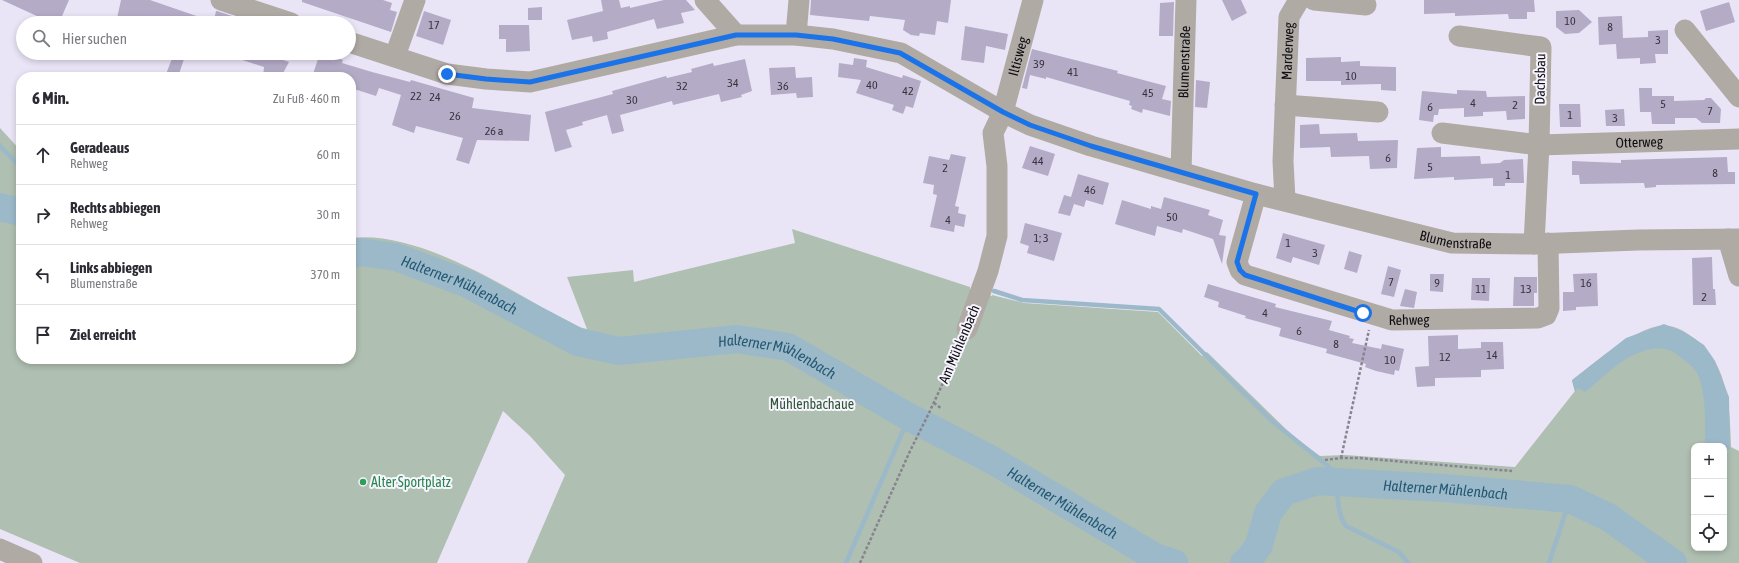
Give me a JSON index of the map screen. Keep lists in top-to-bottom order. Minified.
{"streets":{"street":["Marderweg","Iltisweg","Blumenstraße","Dachsbau","Otterweg","Rehweg","Am Mühlenbach"]},"crossings":[["Marderweg","Blumenstraße"],["Iltisweg","Blumenstraße"],["Iltisweg","Am Mühlenbach"],["Blumenstraße","Dachsbau"],["Blumenstraße","Rehweg"],["Blumenstraße","Am Mühlenbach"],["Dachsbau","Otterweg"],["Dachsbau","Rehweg"]],"water":["Halterner Mühlenbach"],"parks":["Mühlenbachaue"],"places":["Alter Sportplatz"],"house_numbers":["10","17","8","3","39","41","10","34","40","32","36","42","45","22","24","30","4","5","2","6","7","1","26","3","26 a","6","44","5","2","8","1","46","50","4","1; 3","1","3","7","9","16","11","13","2","4","6","8","14","12","10"],"page":{"search":"Hier suchen","heading":["6 Min.","Zu Fuß · 460 m"],"list":[["Geradeaus","Rehweg","60 m"],["Rechts abbiegen","Rehweg","30 m"],["Links abbiegen","Blumenstraße","370 m"],"Ziel erreicht"],"map_buttons":["+","−"]}}
